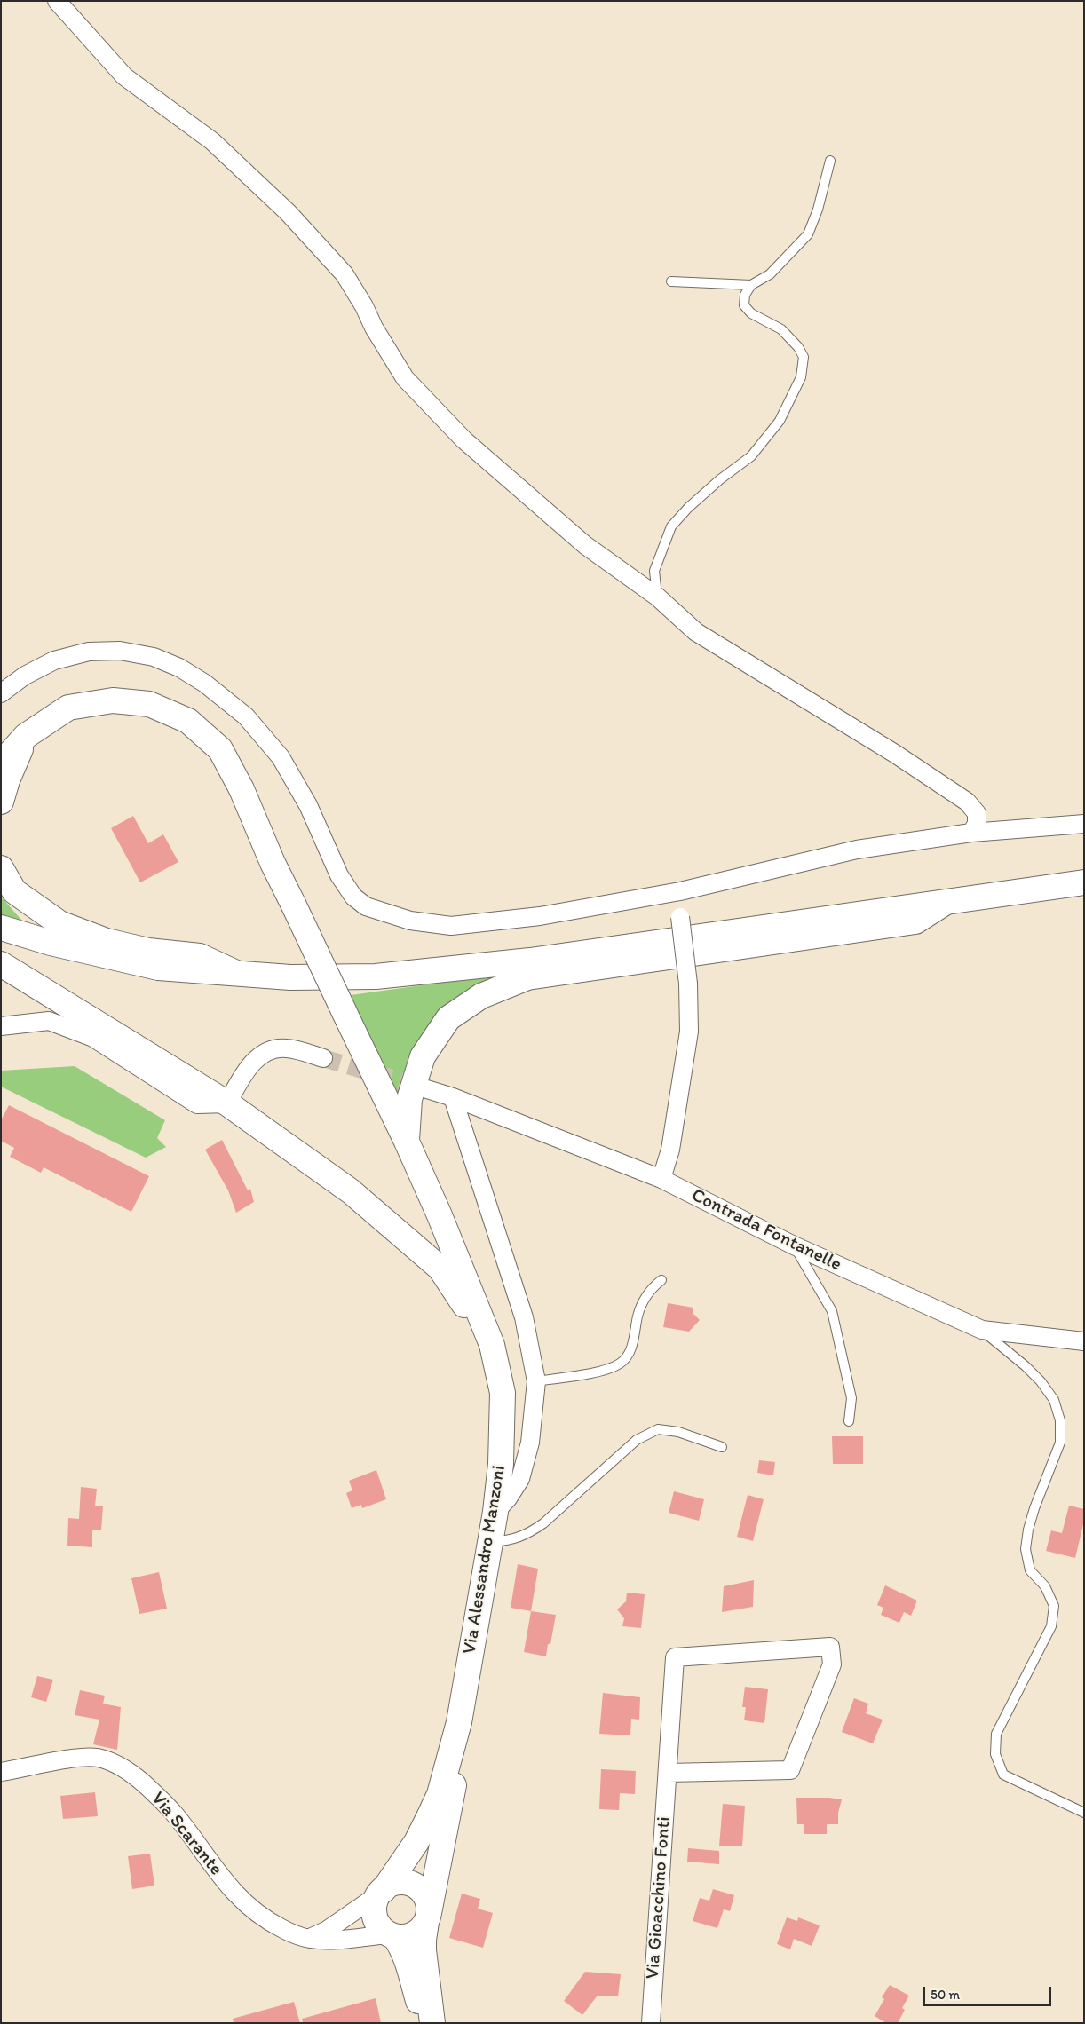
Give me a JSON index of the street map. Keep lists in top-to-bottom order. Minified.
{"streets":{"main road":["Via Alessandro Manzoni"],"street":["Contrada Fontanelle","Via Scarante","Via Gioacchino Fonti"]},"crossings":[["Via Alessandro Manzoni","Via Scarante"]],"scale_bar":"50 m"}
